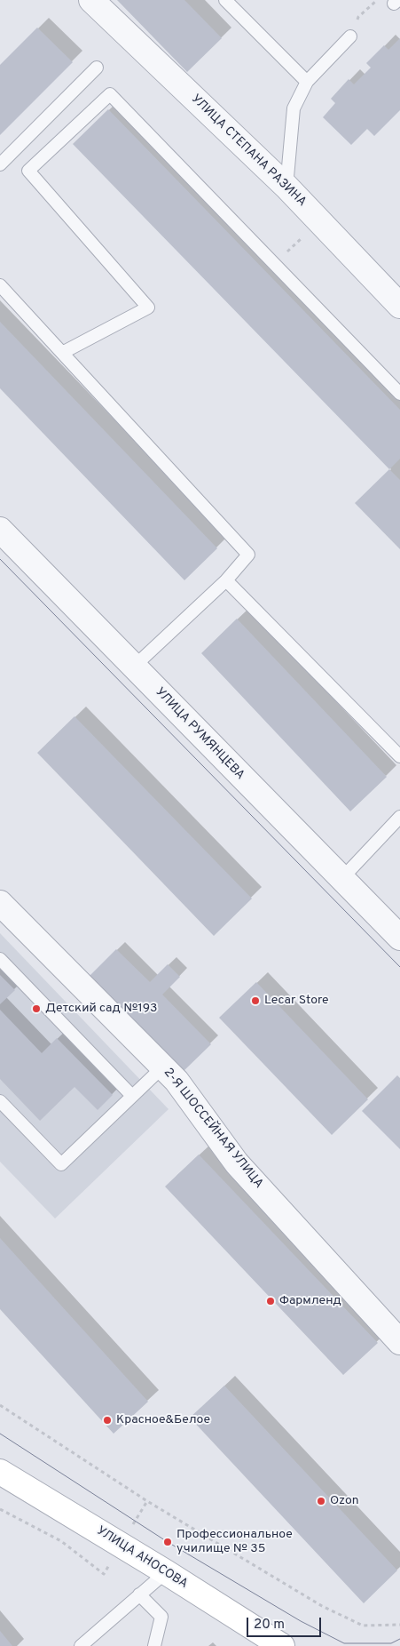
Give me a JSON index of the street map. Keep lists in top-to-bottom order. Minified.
{"streets":{"main road":["УЛИЦА АНОСОВА"],"street":["УЛИЦА СТЕПАНА РАЗИНА","УЛИЦА РУМЯНЦЕВА","2-Я ШОССЕЙНАЯ УЛИЦА"]},"places":["Lecar Store","Детский сад №193","Фармленд","Красное&Белое","Ozon","Профессиональное училище № 35"],"scale_bar":"20 m"}
